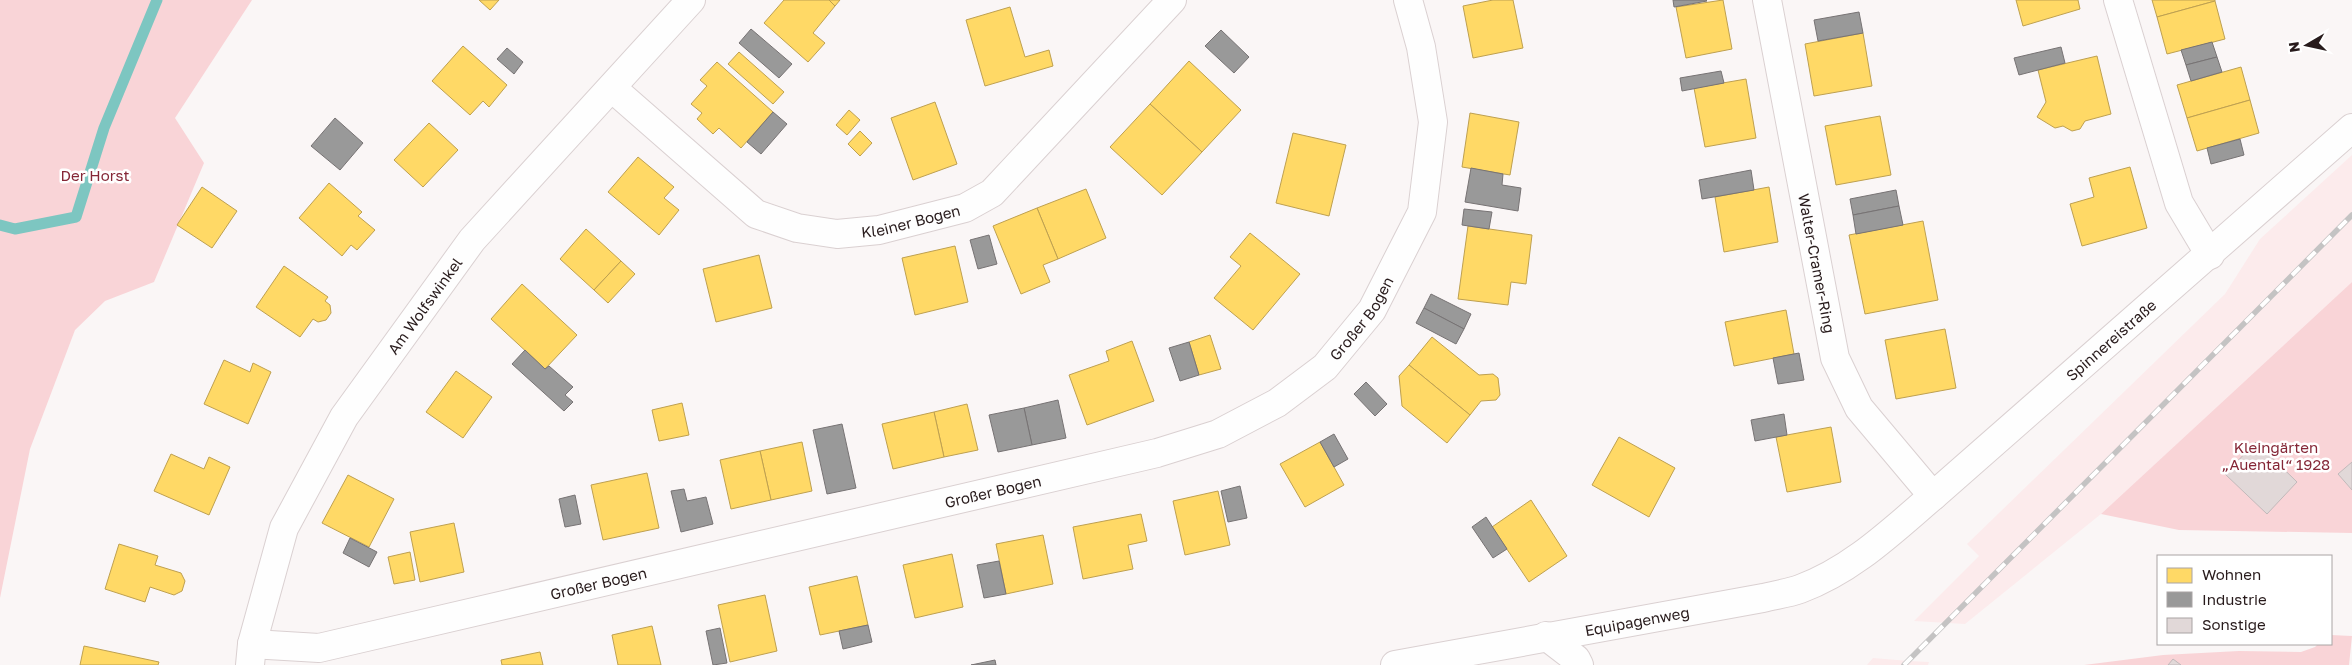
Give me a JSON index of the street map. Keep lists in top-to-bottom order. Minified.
{"streets":{"street":["Kleiner Bogen","Walter-Cramer-Ring","Am Wolfswinkel","Großer Bogen","Spinnereistraße","Equipagenweg"]},"crossings":[["Kleiner Bogen","Am Wolfswinkel"],["Walter-Cramer-Ring","Spinnereistraße"],["Am Wolfswinkel","Großer Bogen"],["Spinnereistraße","Equipagenweg"]],"parks":["Der Horst","Kleingärten „Auental“ 1928"],"legend":["Wohnen","Industrie","Sonstige"],"north":"left"}
